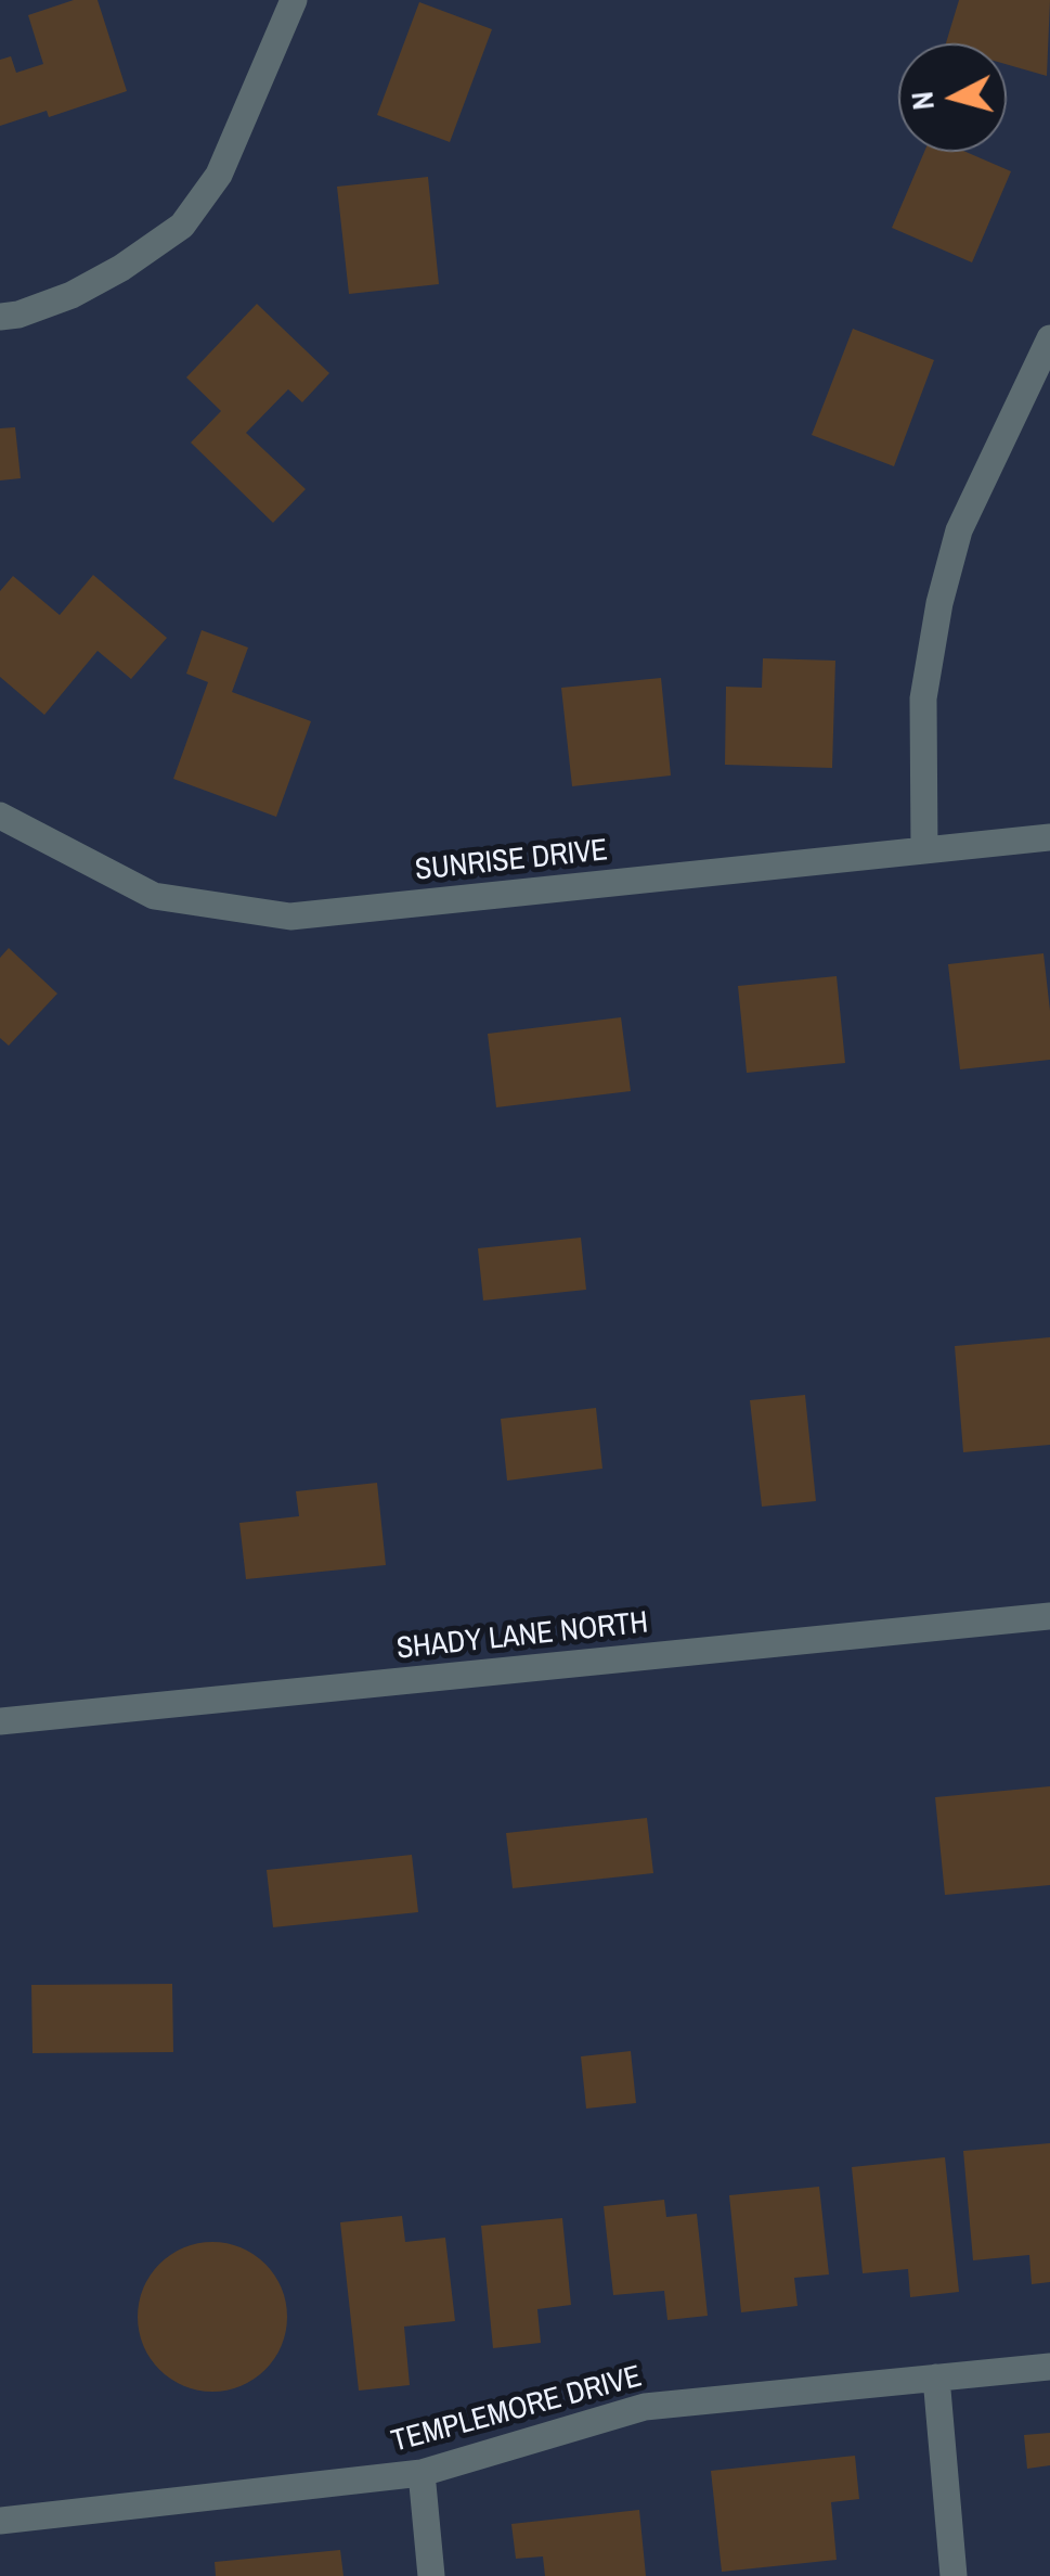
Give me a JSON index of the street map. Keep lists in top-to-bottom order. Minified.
{"streets":{"street":["SUNRISE DRIVE","SHADY LANE NORTH","TEMPLEMORE DRIVE"]},"north":"left"}
